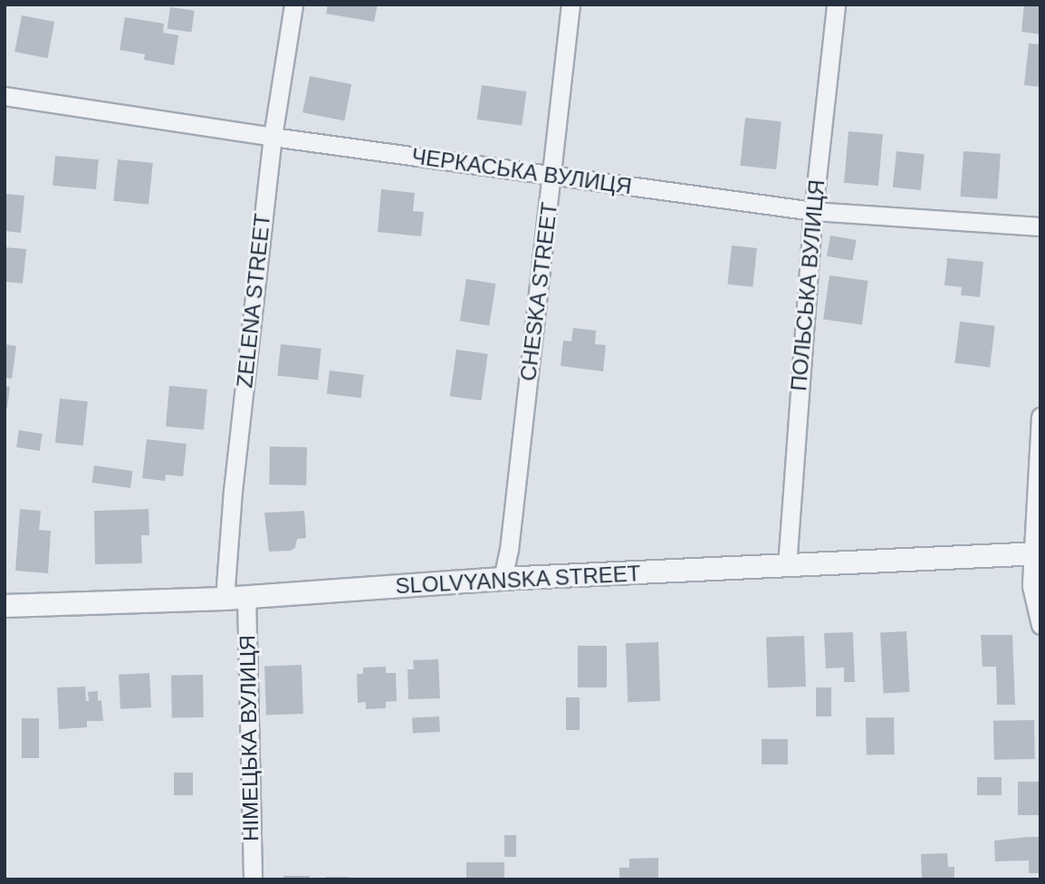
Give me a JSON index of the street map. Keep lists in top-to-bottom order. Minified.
{"streets":{"street":["ЧЕРКАСЬКА ВУЛИЦЯ","ПОЛЬСЬКА ВУЛИЦЯ","CHESKA STREET","ZELENA STREET","SLOLVYANSKA STREET","НІМЕЦЬКА ВУЛИЦЯ"]},"crossings":[["ЧЕРКАСЬКА ВУЛИЦЯ","ПОЛЬСЬКА ВУЛИЦЯ"],["ЧЕРКАСЬКА ВУЛИЦЯ","CHESKA STREET"],["ЧЕРКАСЬКА ВУЛИЦЯ","ZELENA STREET"],["ПОЛЬСЬКА ВУЛИЦЯ","SLOLVYANSKA STREET"],["CHESKA STREET","SLOLVYANSKA STREET"],["ZELENA STREET","SLOLVYANSKA STREET"],["ZELENA STREET","НІМЕЦЬКА ВУЛИЦЯ"],["SLOLVYANSKA STREET","НІМЕЦЬКА ВУЛИЦЯ"]]}
